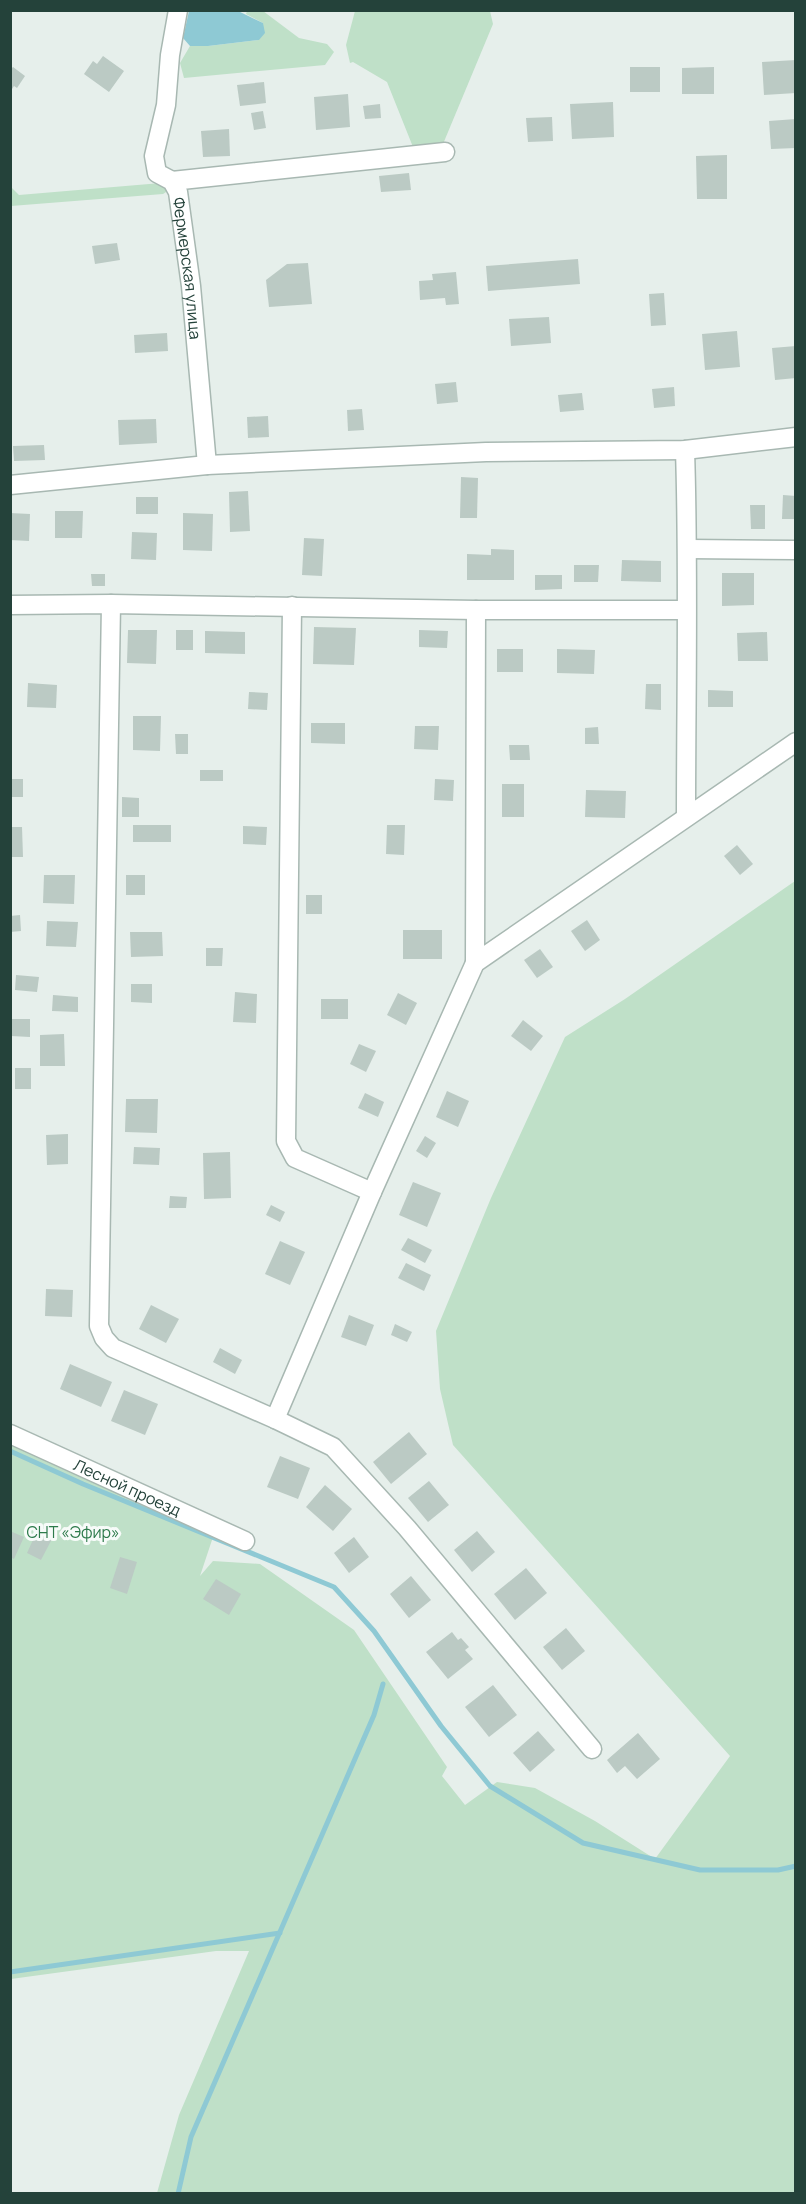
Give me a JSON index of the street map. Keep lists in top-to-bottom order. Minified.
{"streets":{"street":["Фермерская улица","Лесной проезд"]},"parks":["СНТ «Эфир»"]}
